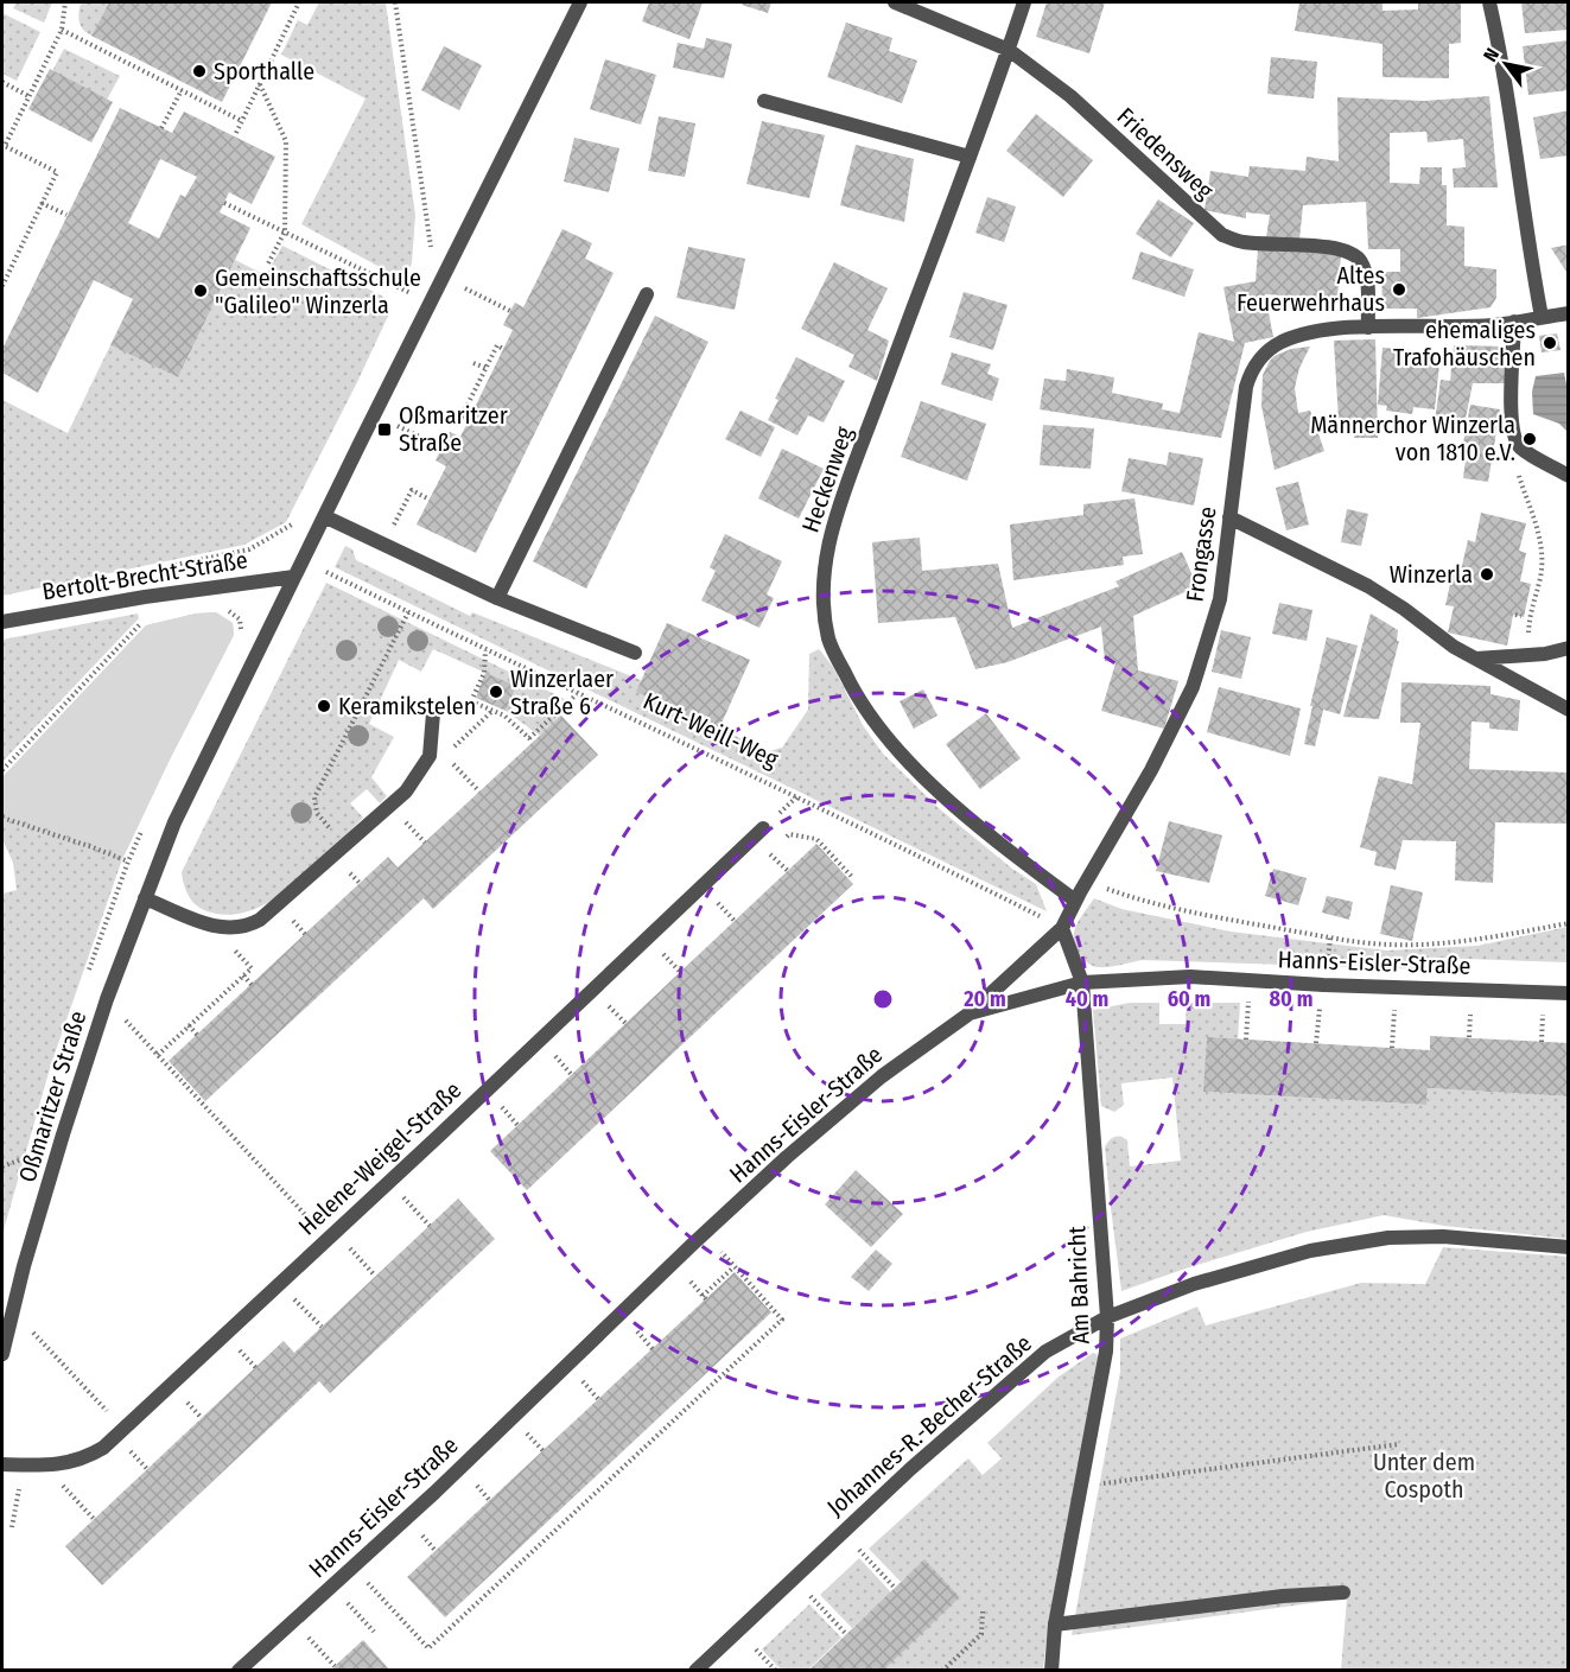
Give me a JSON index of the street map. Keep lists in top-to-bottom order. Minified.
{"streets":{"street":["Friedensweg","Heckenweg","Frongasse","Bertolt-Brecht-Straße","Hanns-Eisler-Straße","Oßmaritzer Straße","Helene-Weigel-Straße","Am Bahricht","Johannes-R.-Becher-Straße"],"path":["Kurt-Weill-Weg"]},"crossings":[["Friedensweg","Heckenweg"],["Friedensweg","Frongasse"],["Heckenweg","Frongasse"],["Frongasse","Kurt-Weill-Weg"],["Bertolt-Brecht-Straße","Oßmaritzer Straße"],["Hanns-Eisler-Straße","Am Bahricht"],["Am Bahricht","Johannes-R.-Becher-Straße"]],"parks":["Unter dem Cospoth"],"places":{"other":["Sporthalle","Altes Feuerwehrhaus","Gemeinschaftsschule \"Galileo\" Winzerla","ehemaliges Trafohäuschen","Männerchor Winzerla von 1810 e.V.","Winzerla","Winzerlaer Straße 6","Keramikstelen"],"transit":["Oßmaritzer Straße"]},"north":"top left","rings":["20 m","40 m","60 m","80 m"]}
